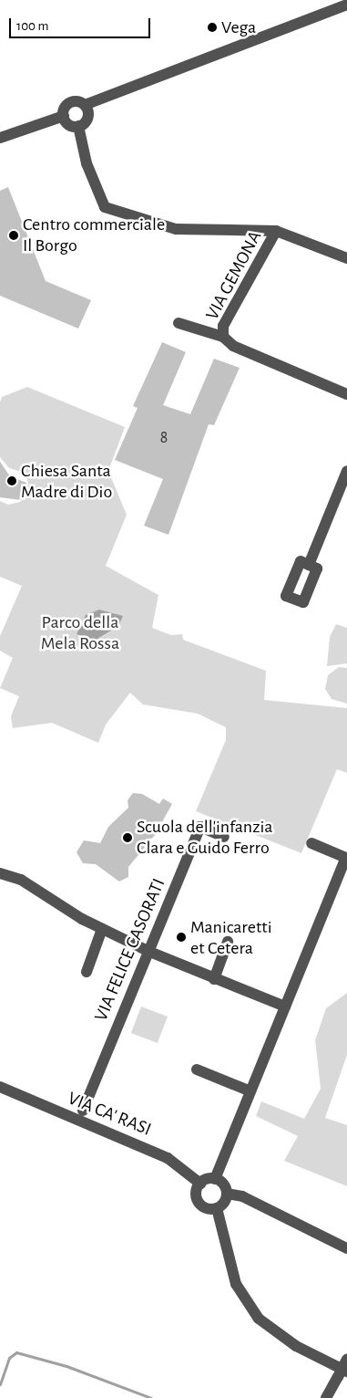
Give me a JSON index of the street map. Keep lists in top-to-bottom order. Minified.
{"streets":{"street":["VIA GEMONA","VIA FELICE CASORATI","VIA CA' RASI"]},"parks":["Parco della Mela Rossa"],"places":["Vega","Centro commerciale Il Borgo","Chiesa Santa Madre di Dio","Scuola dell'infanzia Clara e Guido Ferro","Manicaretti et Cetera"],"house_numbers":["8"],"scale_bar":"100 m"}
